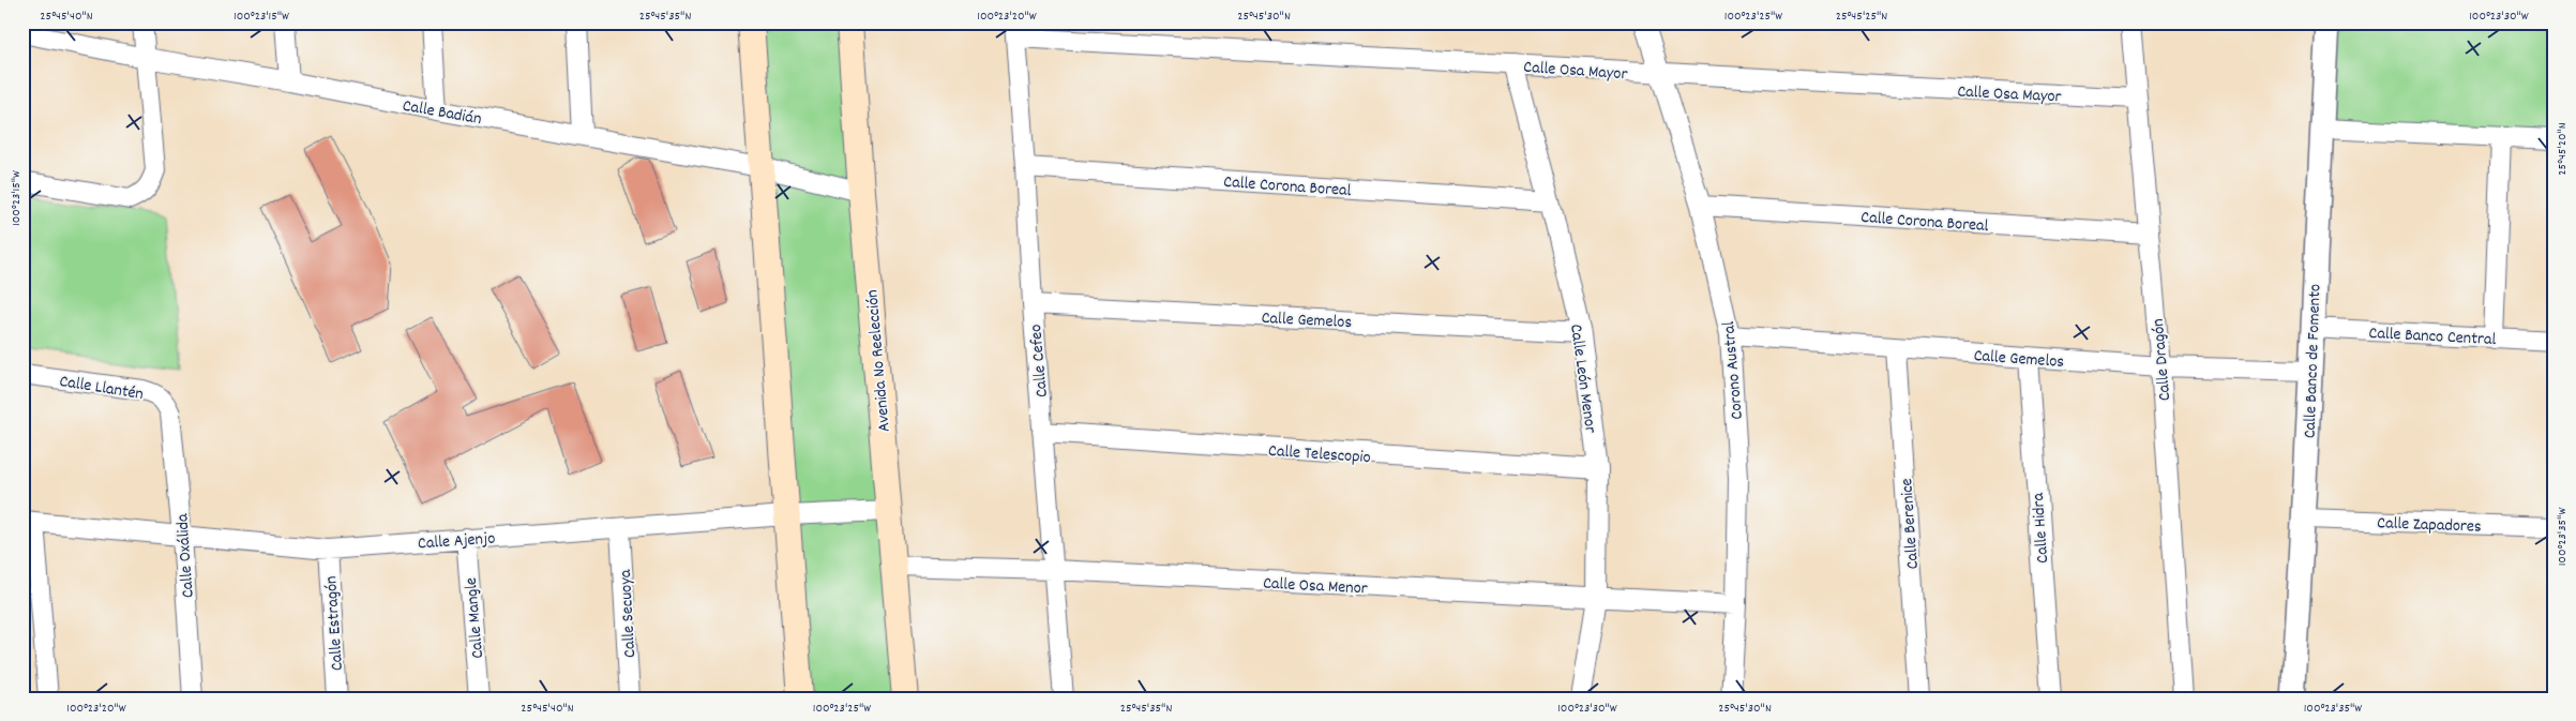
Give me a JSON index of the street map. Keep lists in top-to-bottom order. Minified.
{"streets":{"main road":["Avenida No Reelección"],"street":["Calle Osa Mayor","Calle Badián","Calle Corona Boreal","Calle Gemelos","Calle Banco Central","Calle Dragón","Calle Cefeo","Calle Banco de Fomento","Corono Austral","Calle León Menor","Calle Llantén","Calle Telescopio","Calle Zapadores","Calle Berenice","Calle Hidra","Calle Ajenjo","Calle Oxálida","Calle Osa Menor","Calle Secuoya","Calle Mangle","Calle Estragón"]},"crossings":[["Calle Osa Mayor","Calle Dragón"],["Calle Osa Mayor","Calle Cefeo"],["Calle Osa Mayor","Corono Austral"],["Calle Osa Mayor","Calle León Menor"],["Calle Badián","Avenida No Reelección"],["Calle Corona Boreal","Calle Dragón"],["Calle Corona Boreal","Calle Cefeo"],["Calle Corona Boreal","Corono Austral"],["Calle Corona Boreal","Calle León Menor"],["Calle Gemelos","Calle Dragón"],["Calle Gemelos","Calle Cefeo"],["Calle Gemelos","Calle Banco de Fomento"],["Calle Gemelos","Corono Austral"],["Calle Gemelos","Calle León Menor"],["Calle Gemelos","Calle Berenice"],["Calle Gemelos","Calle Hidra"],["Calle Banco Central","Calle Banco de Fomento"],["Avenida No Reelección","Calle Ajenjo"],["Avenida No Reelección","Calle Osa Menor"],["Calle Cefeo","Calle Telescopio"],["Calle Cefeo","Calle Osa Menor"],["Calle Banco de Fomento","Calle Zapadores"],["Corono Austral","Calle Osa Menor"],["Calle León Menor","Calle Telescopio"],["Calle León Menor","Calle Osa Menor"],["Calle Llantén","Calle Oxálida"],["Calle Ajenjo","Calle Oxálida"],["Calle Ajenjo","Calle Secuoya"],["Calle Ajenjo","Calle Mangle"],["Calle Ajenjo","Calle Estragón"]],"coordinates":["25°45'40\"N","100°23'15\"W","25°45'35\"N","100°23'20\"W","25°45'30\"N","100°23'25\"W","25°45'25\"N","100°23'30\"W","25°45'20\"N","100°23'35\"W"]}
